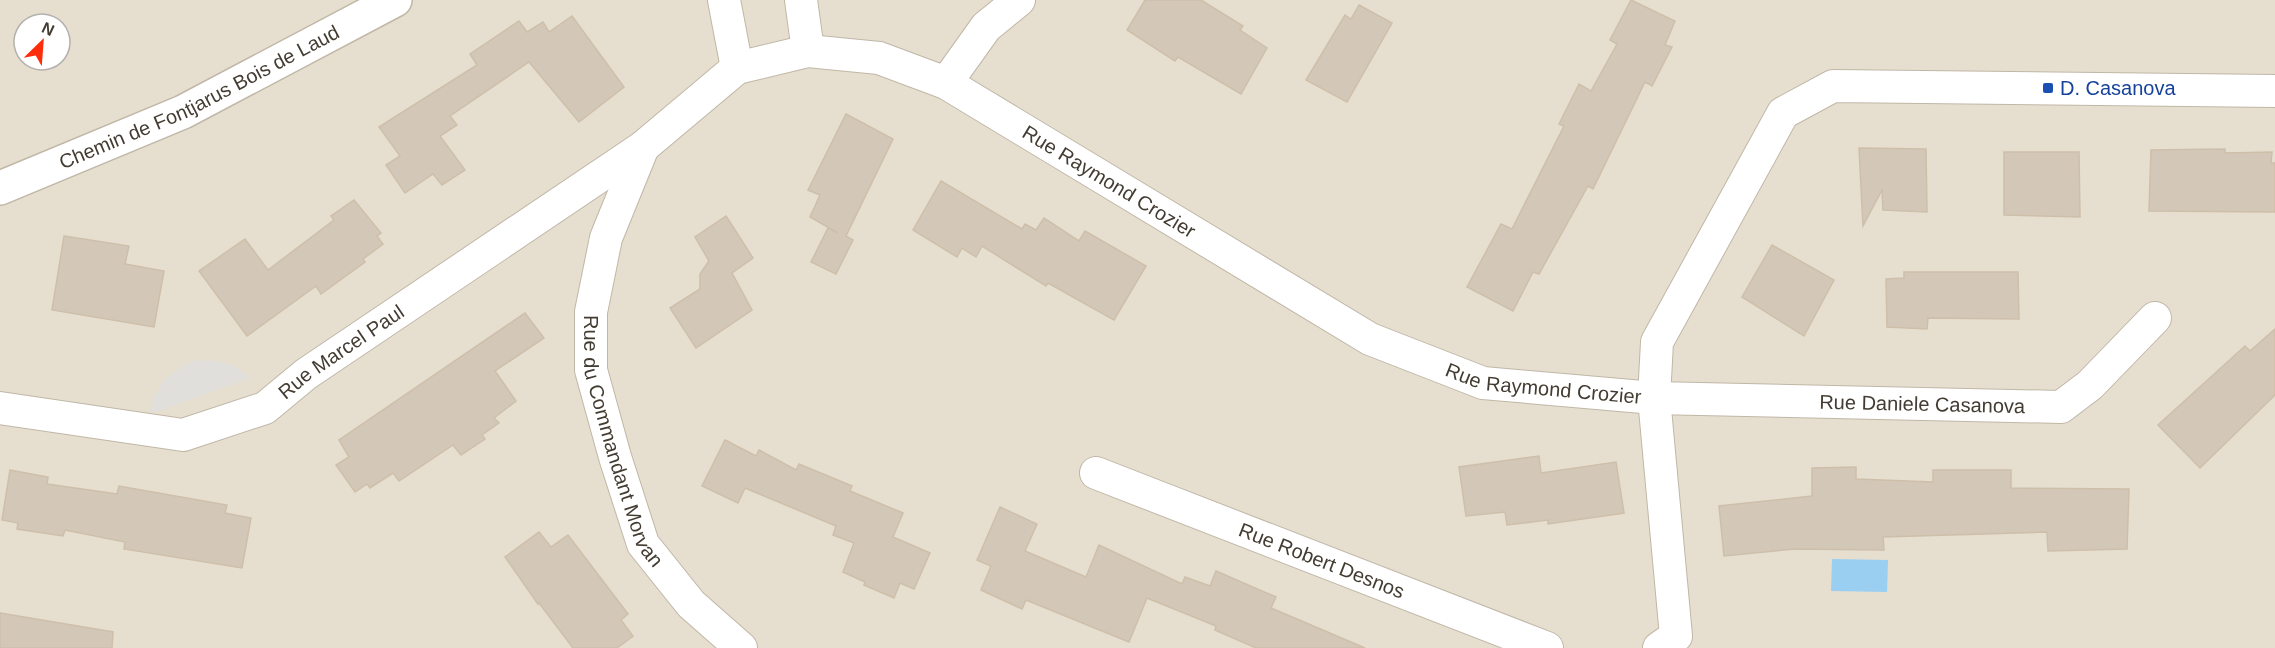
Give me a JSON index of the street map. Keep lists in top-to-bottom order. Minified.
{"streets":{"street":["Chemin de Fontjarus Bois de Laud","Rue Raymond Crozier","Rue Marcel Paul","Rue Daniele Casanova","Rue du Commandant Morvan","Rue Robert Desnos"]},"crossings":[["Rue Raymond Crozier","Rue Daniele Casanova"],["Rue Raymond Crozier","Rue du Commandant Morvan"],["Rue Marcel Paul","Rue du Commandant Morvan"]],"places":{"transit":["D. Casanova"]},"north":"top right"}
